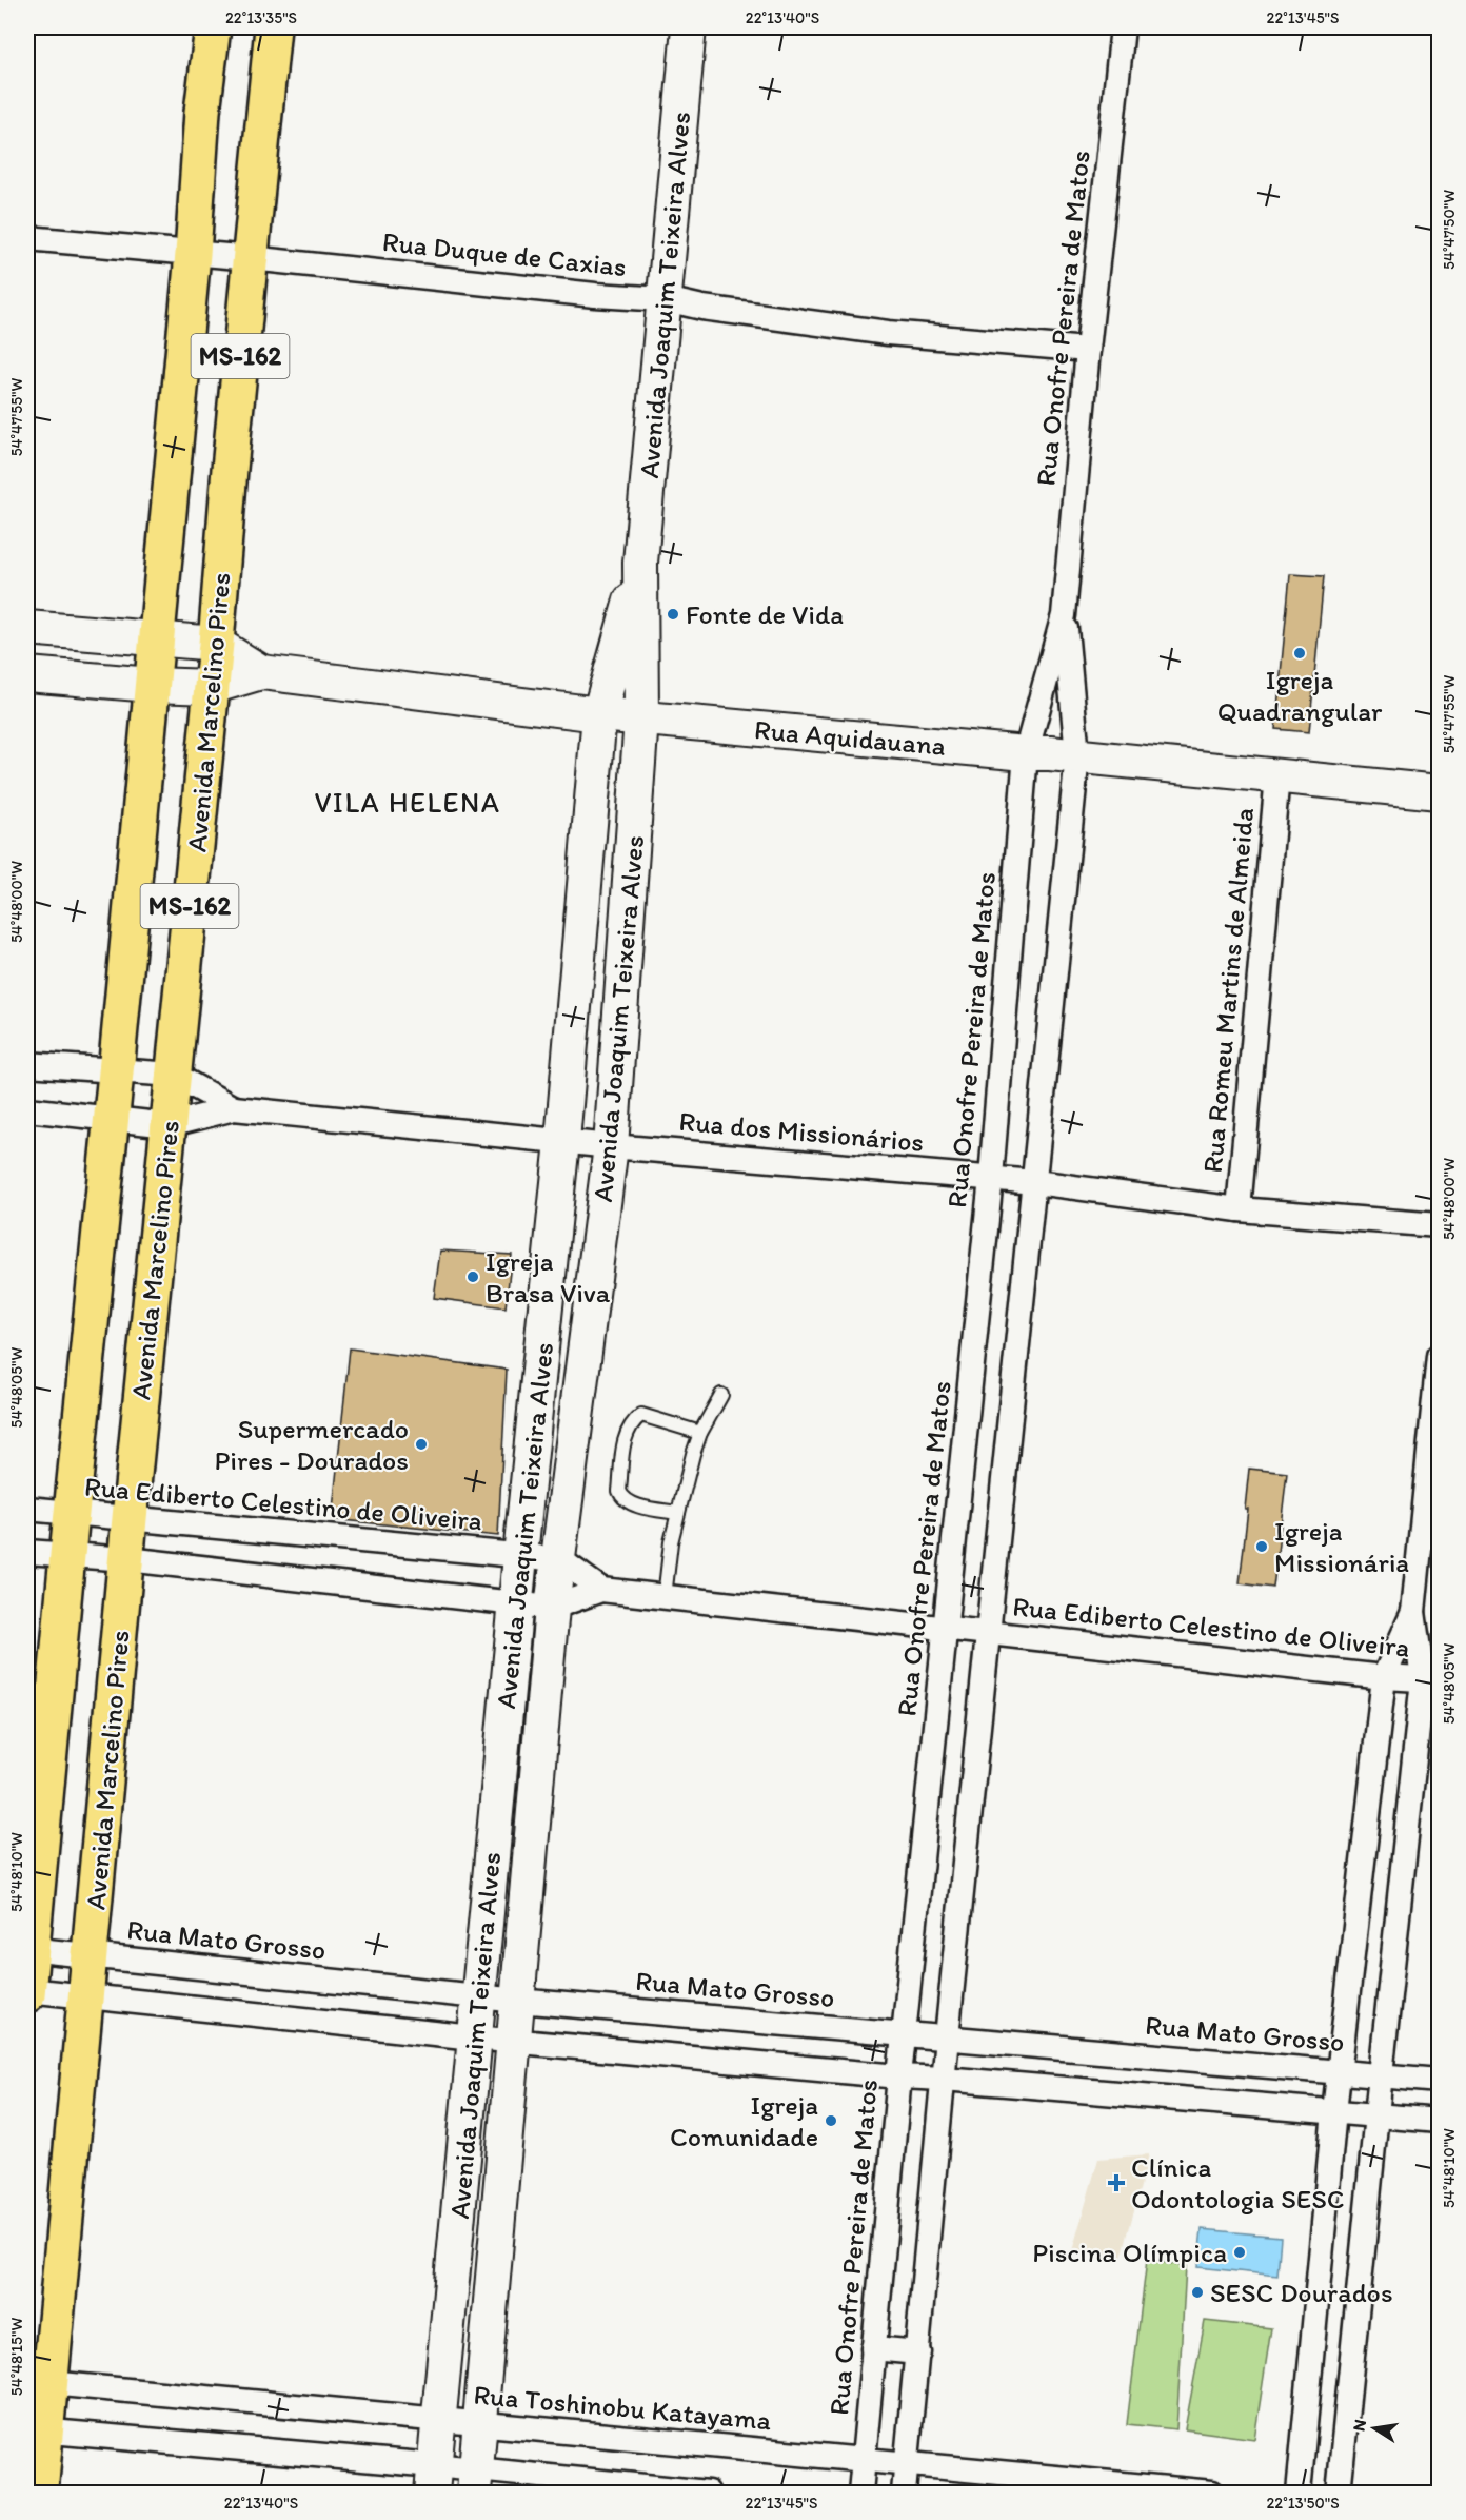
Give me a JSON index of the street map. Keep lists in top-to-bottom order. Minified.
{"streets":{"main road":["Avenida Joaquim Teixeira Alves","MS-162","Avenida Marcelino Pires","Rua Aquidauana"],"street":["Rua Duque de Caxias","Rua Onofre Pereira de Matos","Rua Romeu Martins de Almeida","Rua dos Missionários","Rua Ediberto Celestino de Oliveira","Rua Mato Grosso","Rua Toshinobu Katayama"]},"crossings":[["Rua Duque de Caxias","Avenida Joaquim Teixeira Alves"],["Rua Duque de Caxias","Rua Onofre Pereira de Matos"],["Rua Duque de Caxias","Avenida Marcelino Pires"],["Avenida Joaquim Teixeira Alves","Rua Aquidauana"],["Avenida Joaquim Teixeira Alves","Rua dos Missionários"],["Avenida Joaquim Teixeira Alves","Rua Ediberto Celestino de Oliveira"],["Avenida Joaquim Teixeira Alves","Rua Mato Grosso"],["Avenida Joaquim Teixeira Alves","Rua Toshinobu Katayama"],["Rua Onofre Pereira de Matos","Rua Aquidauana"],["Rua Onofre Pereira de Matos","Rua dos Missionários"],["Rua Onofre Pereira de Matos","Rua Ediberto Celestino de Oliveira"],["Rua Onofre Pereira de Matos","Rua Mato Grosso"],["Rua Onofre Pereira de Matos","Rua Toshinobu Katayama"],["Avenida Marcelino Pires","Rua Aquidauana"],["Avenida Marcelino Pires","Rua dos Missionários"],["Avenida Marcelino Pires","Rua Ediberto Celestino de Oliveira"],["Avenida Marcelino Pires","Rua Mato Grosso"],["Avenida Marcelino Pires","Rua Toshinobu Katayama"],["Rua Aquidauana","Rua Romeu Martins de Almeida"],["Rua Romeu Martins de Almeida","Rua dos Missionários"]],"districts":["VILA HELENA"],"places":{"other":["Fonte de Vida","Igreja Quadrangular","Igreja Brasa Viva","Supermercado Pires - Dourados","Igreja Missionária","Igreja Comunidade","Piscina Olímpica","SESC Dourados"],"health":["Clínica Odontologia SESC"]},"north":"left","coordinates":["22°13'35\"S","22°13'40\"S","22°13'45\"S","54°47'50\"W","54°47'55\"W","54°48'00\"W","54°48'05\"W","54°48'10\"W","54°48'15\"W","22°13'50\"S"]}
